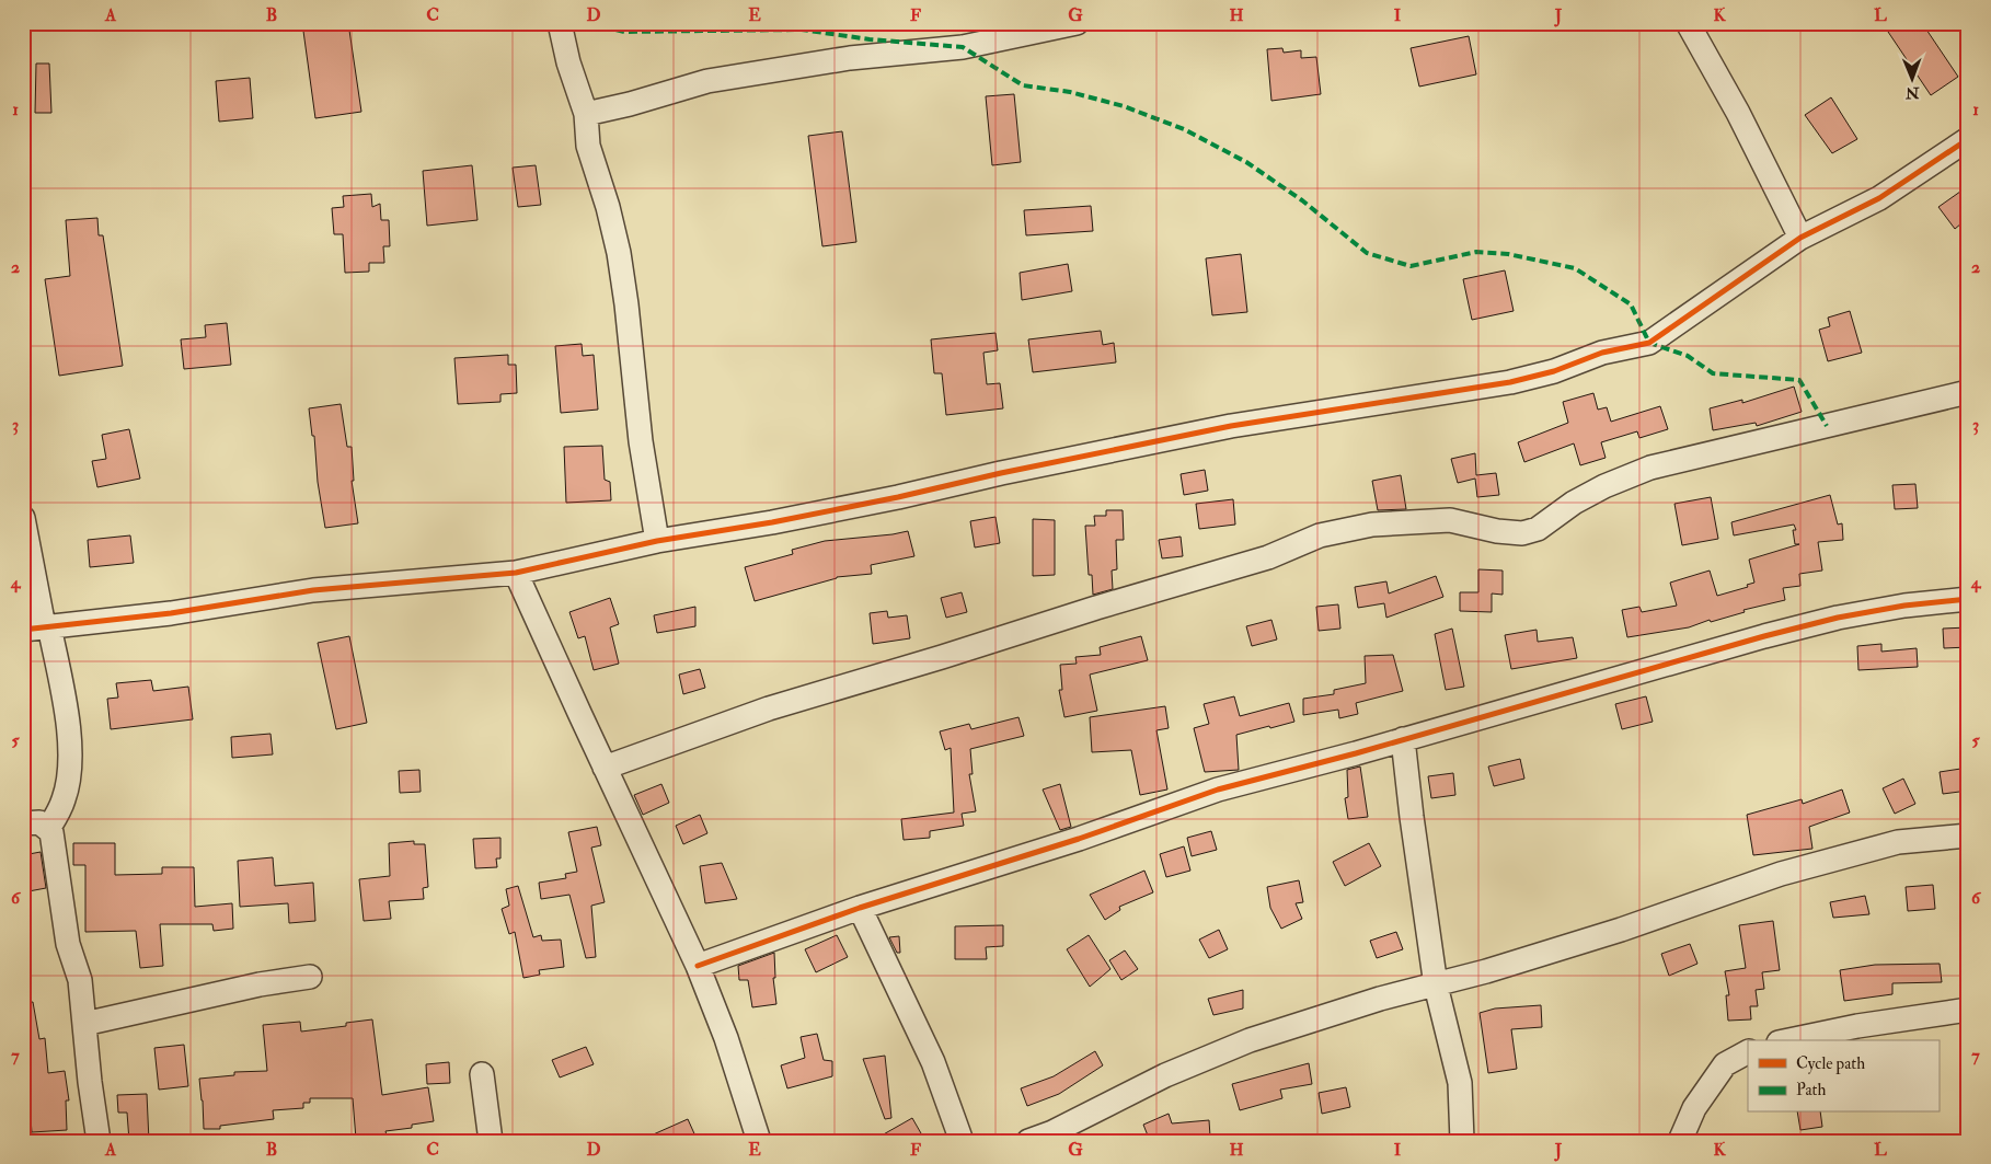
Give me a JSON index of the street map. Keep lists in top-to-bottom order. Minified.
{"legend":["Cycle path","Path"],"north":"bottom","grid":{"columns":["A","B","C","D","E","F","G","H","I","J","K","L"],"rows":["1","2","3","4","5","6","7"]}}
